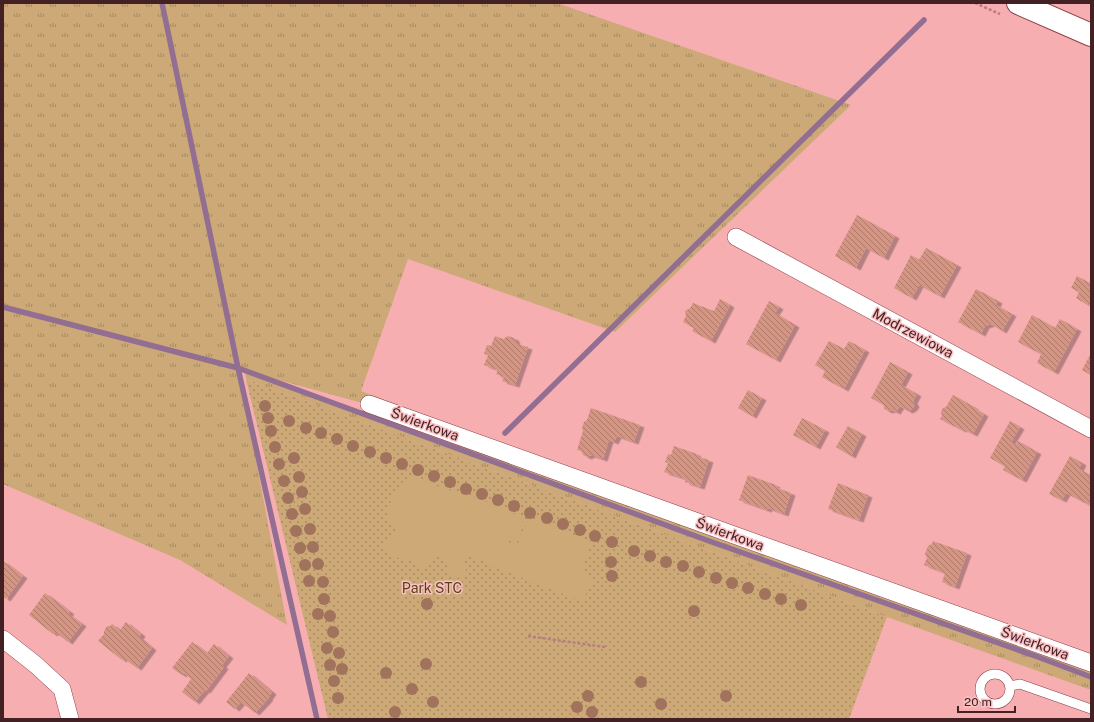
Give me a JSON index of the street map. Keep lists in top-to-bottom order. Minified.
{"streets":{"street":["Modrzewiowa","Świerkowa"]},"parks":["Park STC"],"scale_bar":"20 m"}
